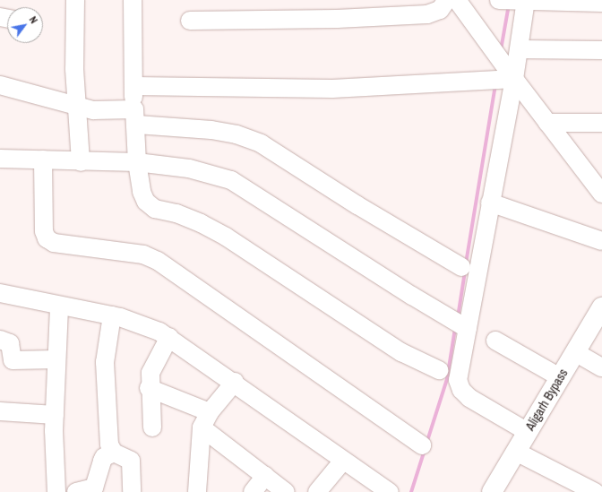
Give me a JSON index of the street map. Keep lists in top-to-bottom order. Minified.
{"streets":{"highway":["Aligarh Bypass"]},"north":"top right"}
